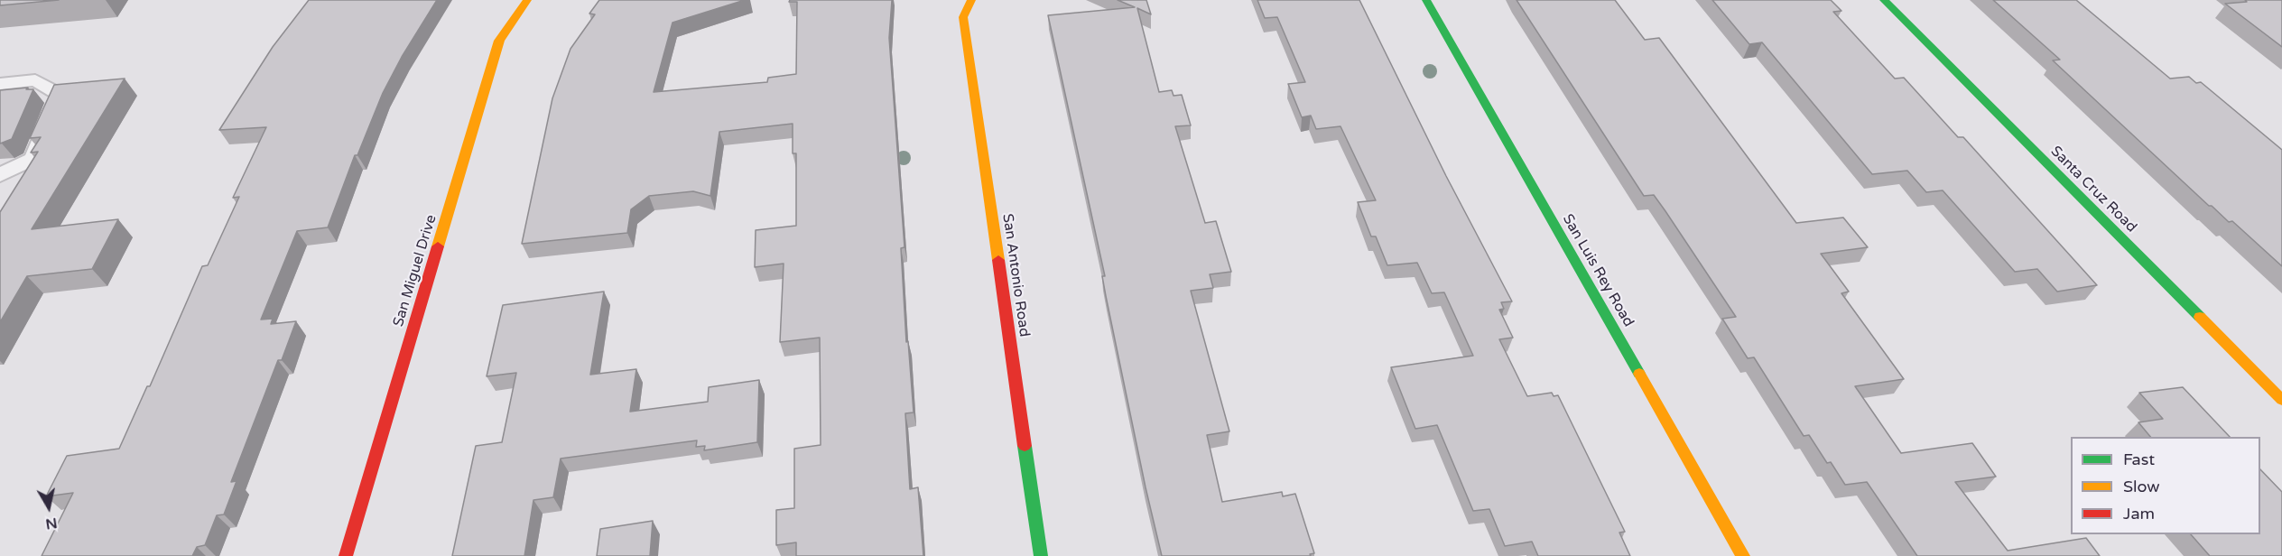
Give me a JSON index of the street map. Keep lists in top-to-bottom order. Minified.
{"streets":{"street":["Santa Cruz Road","San Miguel Drive","San Luis Rey Road","San Antonio Road"]},"legend":["Fast","Slow","Jam"],"north":"bottom"}
